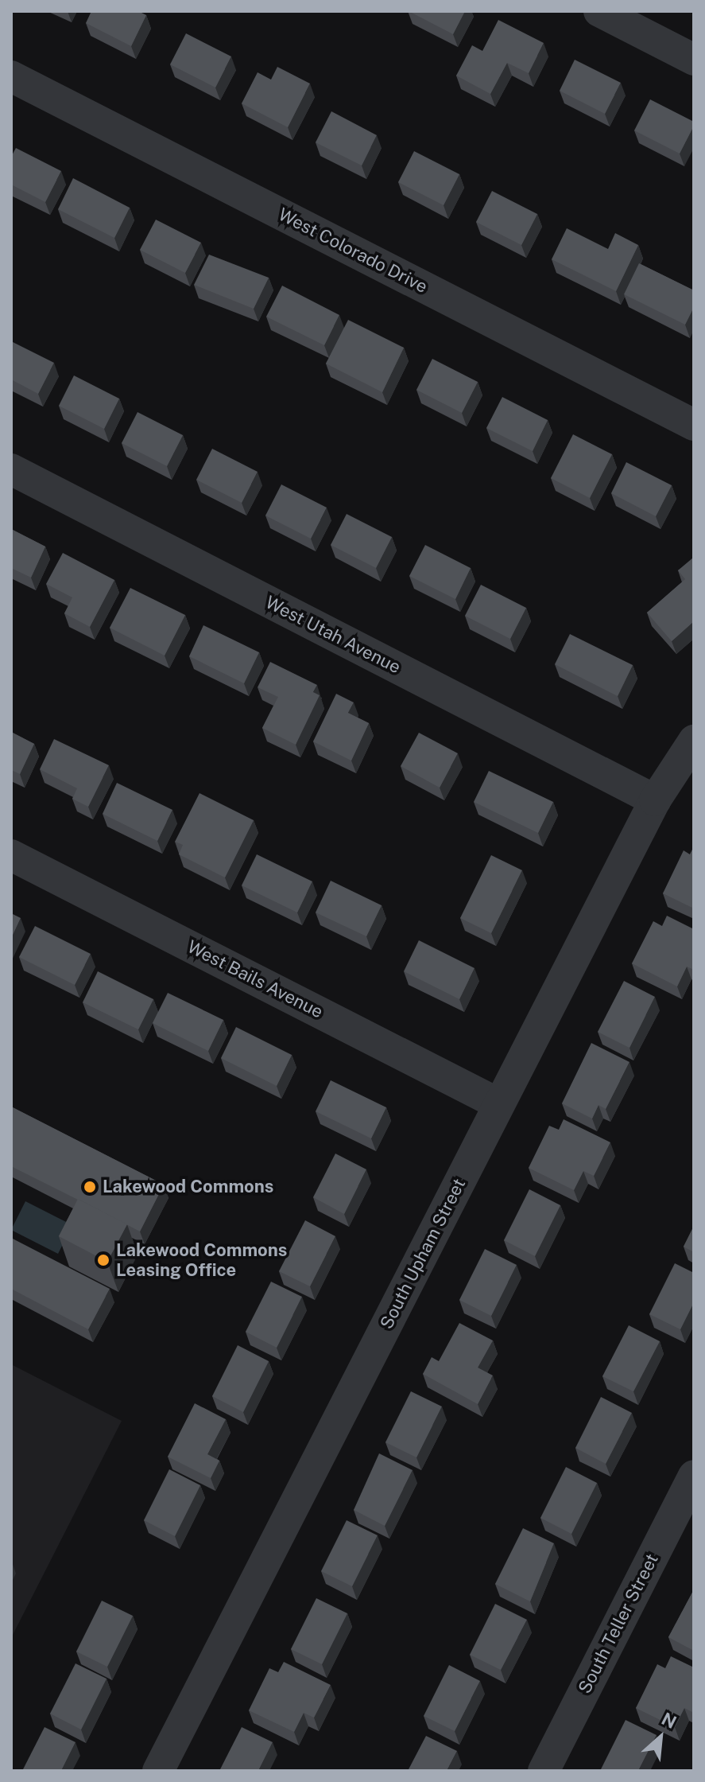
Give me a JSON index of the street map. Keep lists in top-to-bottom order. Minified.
{"streets":{"street":["West Colorado Drive","West Utah Avenue","West Bails Avenue","South Upham Street","South Teller Street"]},"crossings":[["West Utah Avenue","South Upham Street"],["West Bails Avenue","South Upham Street"]],"places":["Lakewood Commons","Lakewood Commons Leasing Office"],"north":"top right"}
